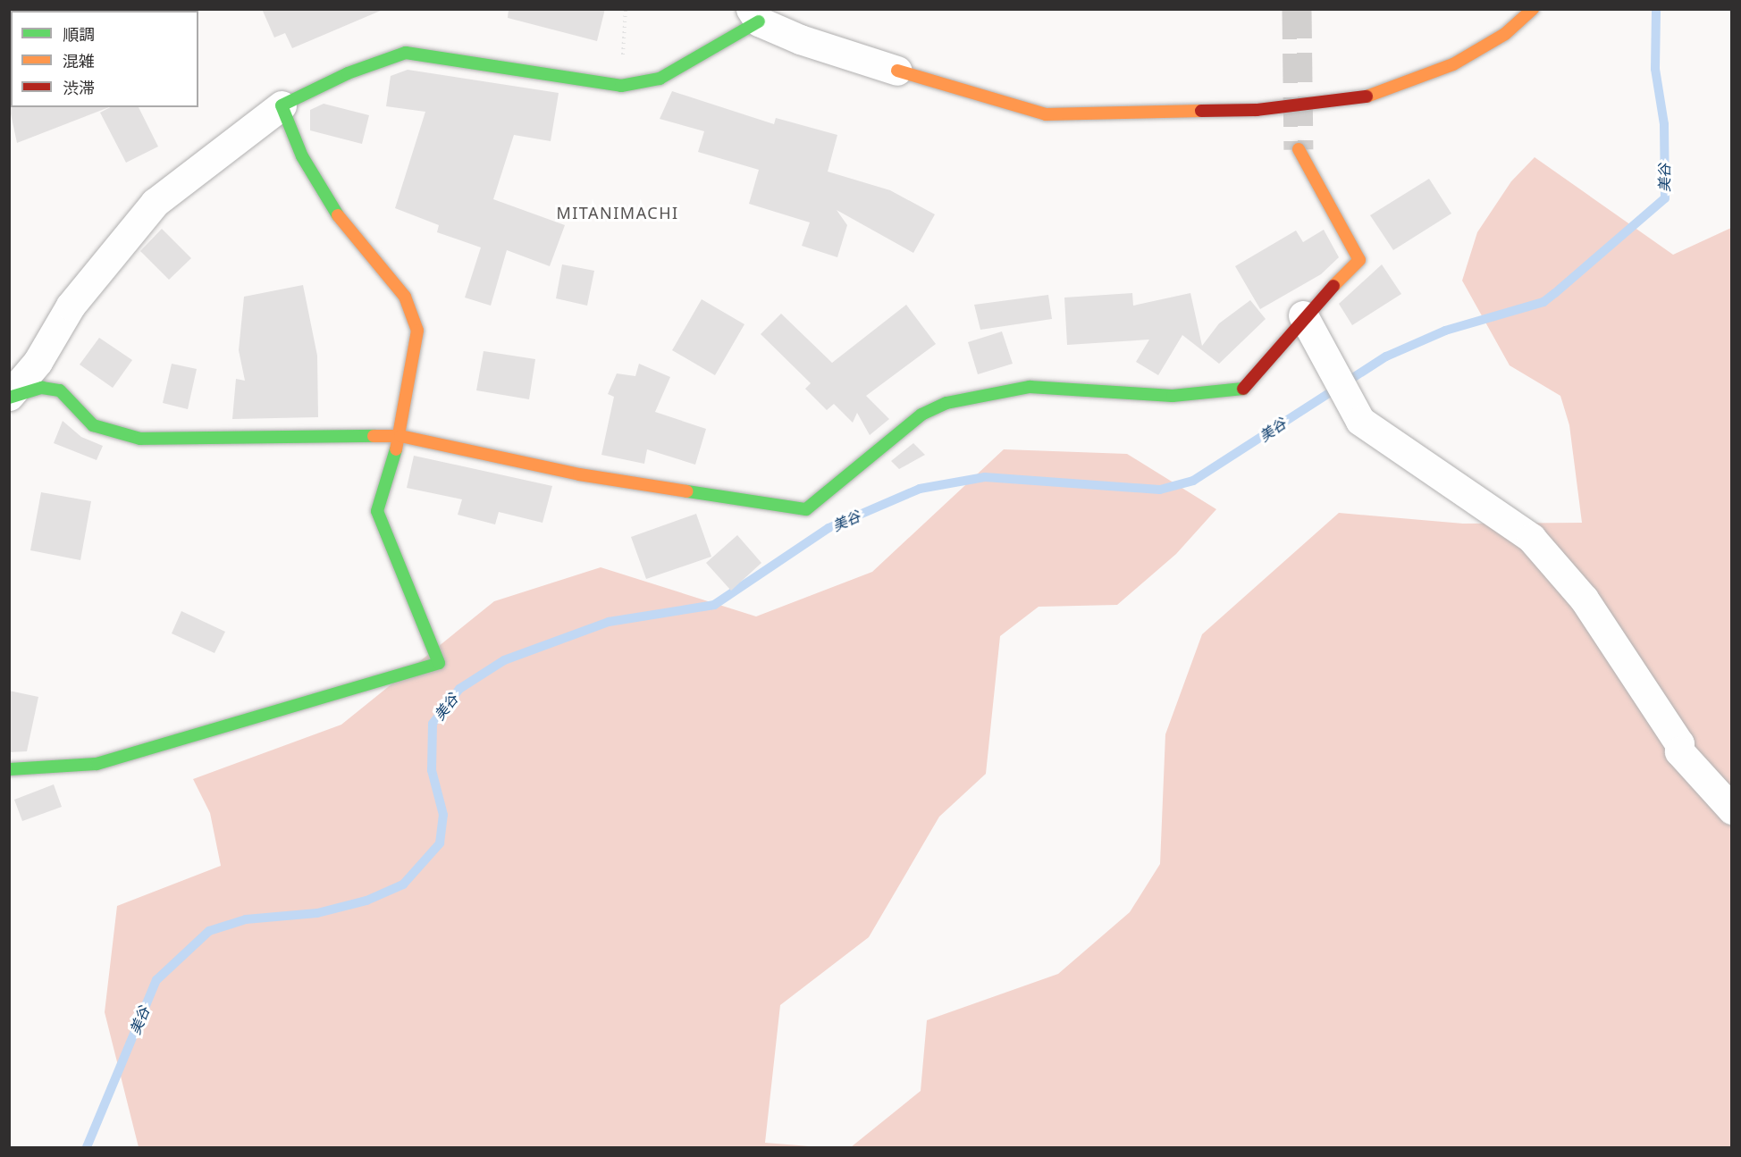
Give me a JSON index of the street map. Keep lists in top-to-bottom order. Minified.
{"districts":["MITANIMACHI"],"water":["美谷"],"legend":["順調","混雑","渋滞"]}
